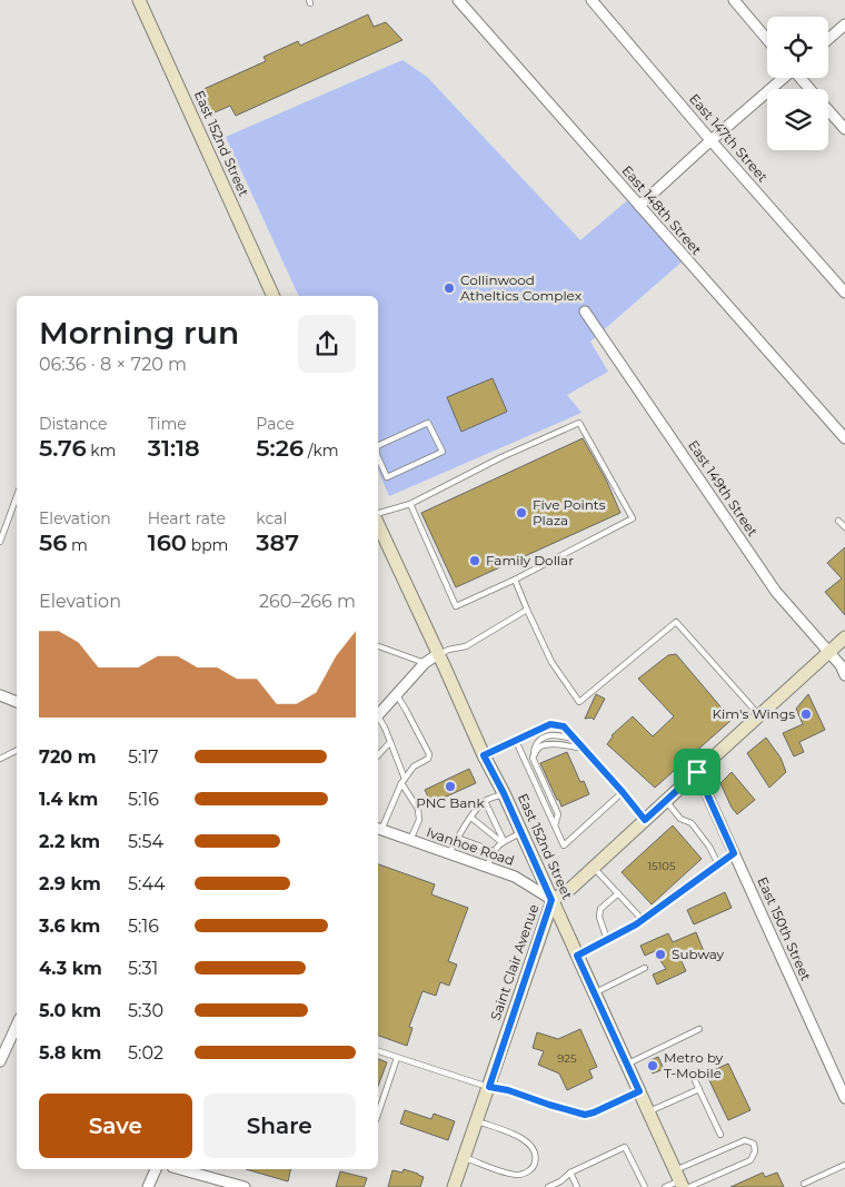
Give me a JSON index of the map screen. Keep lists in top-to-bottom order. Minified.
{"streets":{"street":["East 147th Street","East 152nd Street","East 148th Street","East 149th Street","Ivanhoe Road","East 150th Street","Saint Clair Avenue"]},"crossings":[["East 152nd Street","Ivanhoe Road"],["East 152nd Street","Saint Clair Avenue"],["East 149th Street","Saint Clair Avenue"],["Ivanhoe Road","Saint Clair Avenue"],["East 150th Street","Saint Clair Avenue"]],"places":["Collinwood Atheltics Complex","Five Points Plaza","Family Dollar","Kim's Wings","PNC Bank","Subway","Metro by T-Mobile"],"house_numbers":["15105","925"],"page":{"heading":["Morning run","06:36 · 8 × 720 m"],"stats":[["Distance","5.76 km"],["Time","31:18"],["Pace","5:26 /km"],["Elevation","56 m"],["Heart rate","160 bpm"],["kcal","387"]],"chart":["Elevation","260–266 m"],"list":[{"name":"720 m","note":"5:17"},{"name":"1.4 km","note":"5:16"},{"name":"2.2 km","note":"5:54"},{"name":"2.9 km","note":"5:44"},{"name":"3.6 km","note":"5:16"},{"name":"4.3 km","note":"5:31"},{"name":"5.0 km","note":"5:30"},{"name":"5.8 km","note":"5:02"}],"buttons":["Save","Share"]}}
